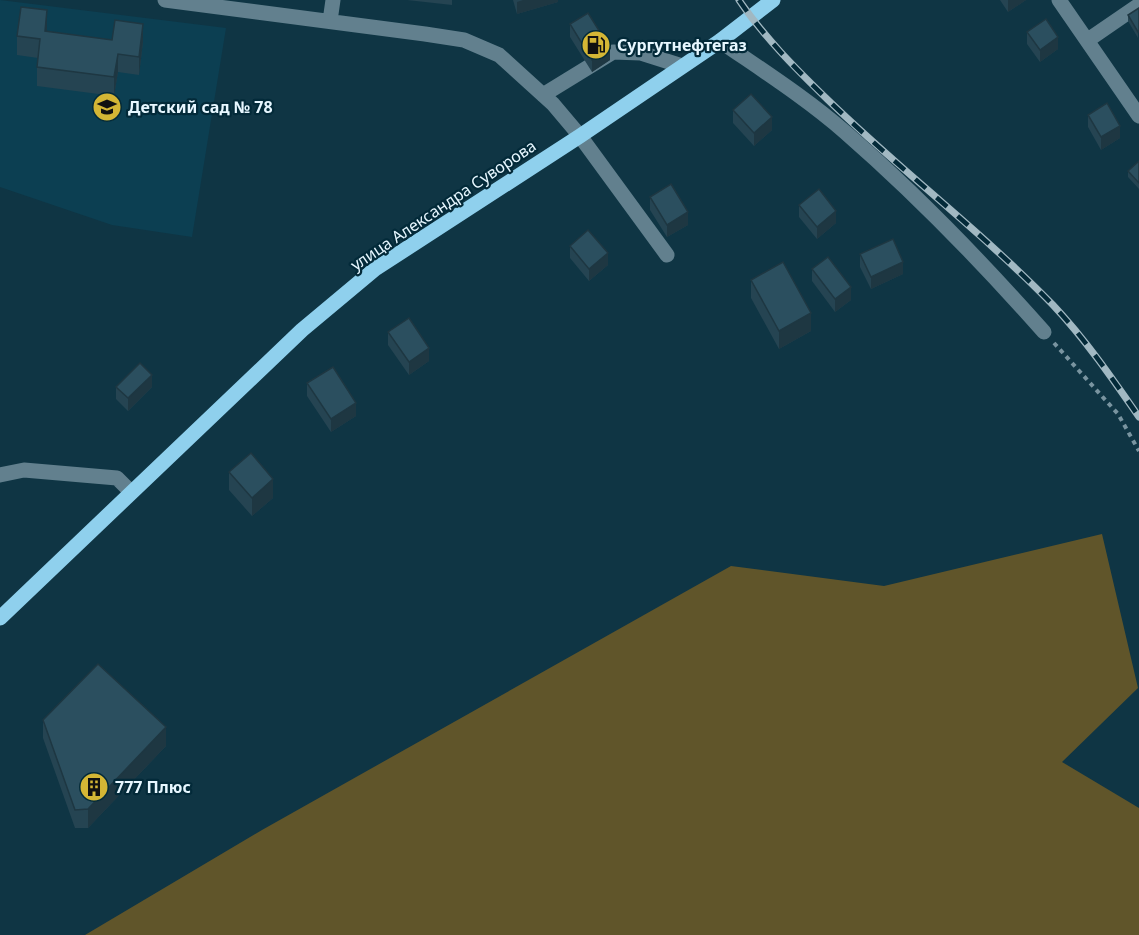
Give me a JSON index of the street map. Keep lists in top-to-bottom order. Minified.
{"streets":{"main road":["улица Александра Суворова"]},"places":{"fuel station":["Сургутнефтегаз"],"school or university":["Детский сад № 78"],"building":["777 Плюс"]}}
